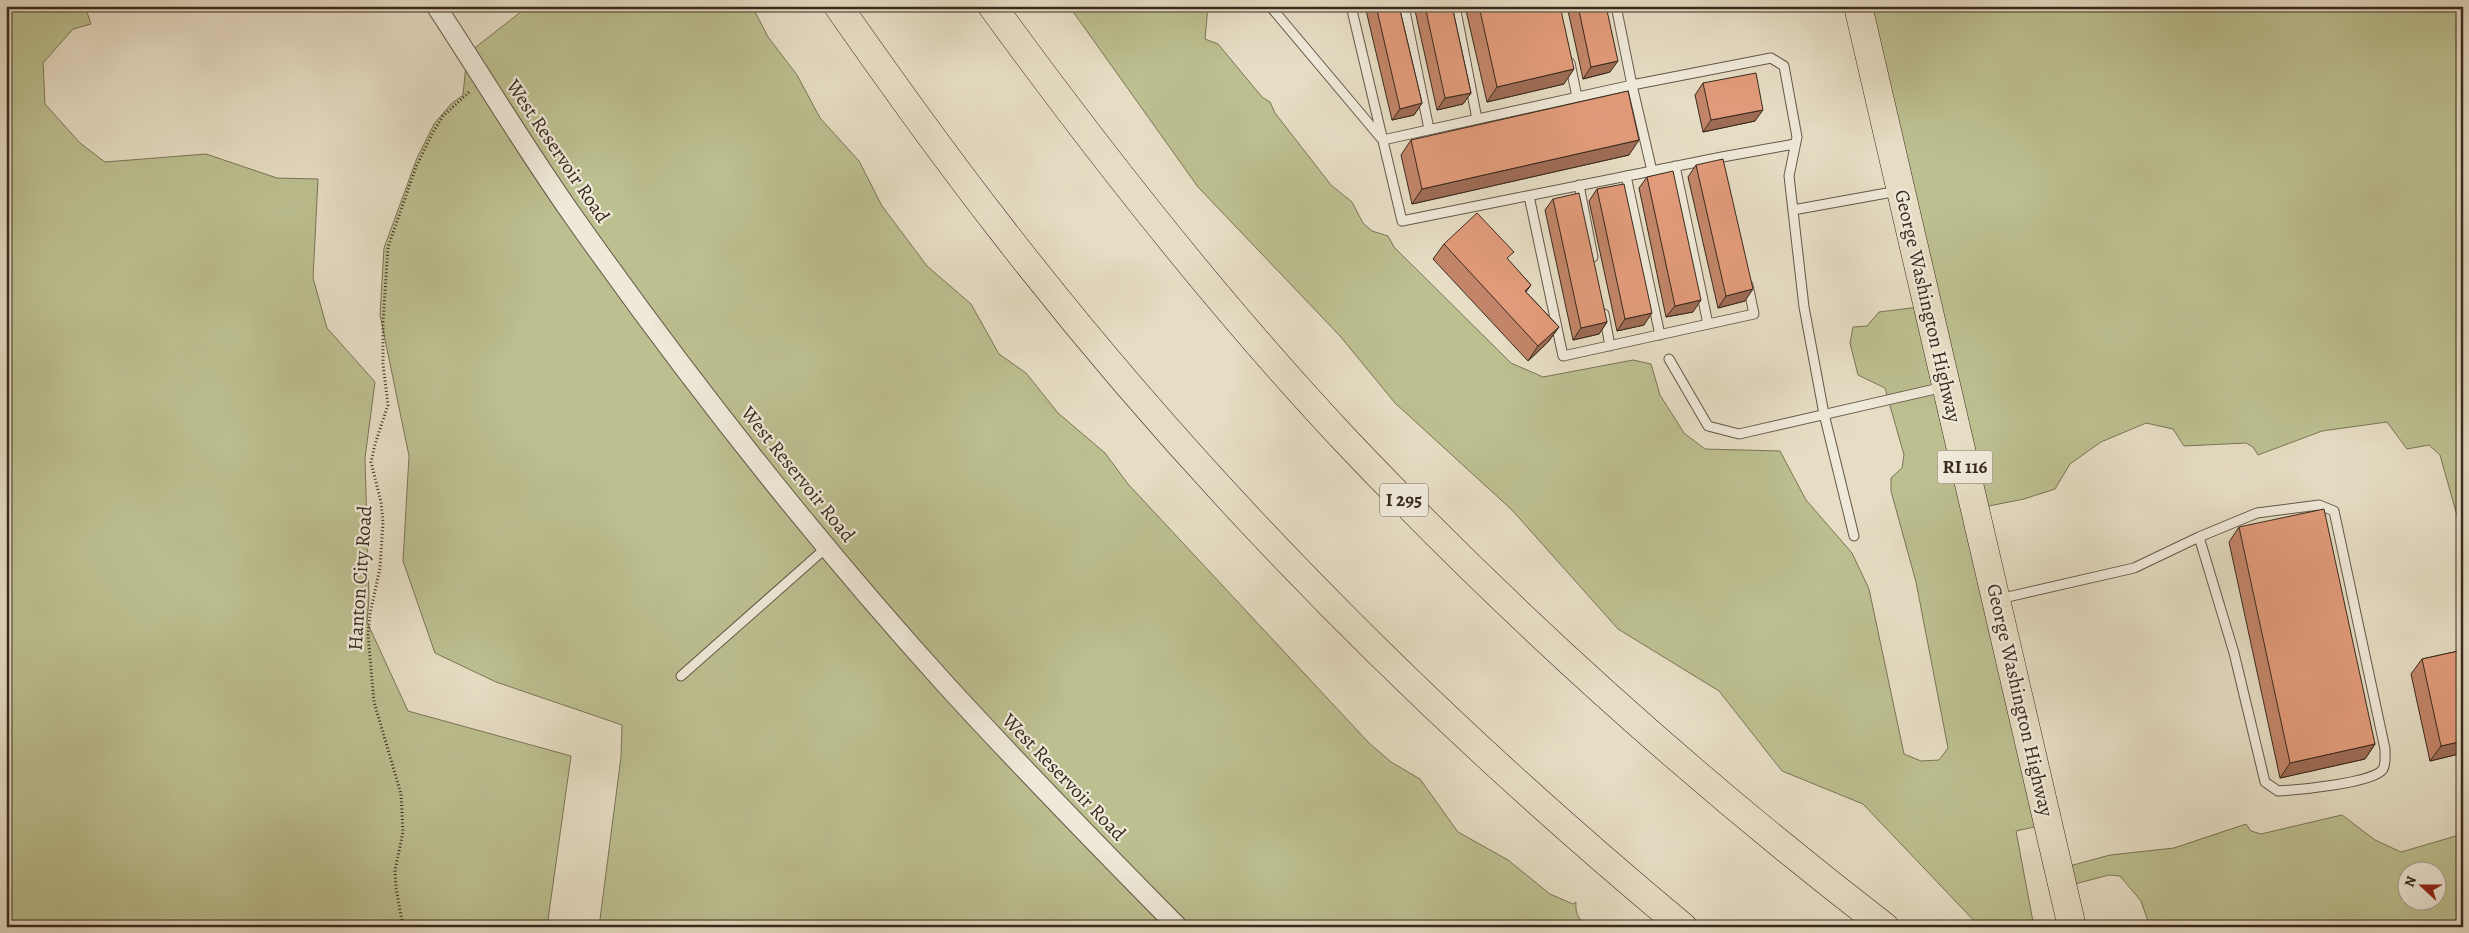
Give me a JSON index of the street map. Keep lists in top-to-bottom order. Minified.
{"streets":{"main road":["George Washington Highway","RI 116","I 295"],"street":["West Reservoir Road"],"path":["Hanton City Road"]},"crossings":[["West Reservoir Road","Hanton City Road"]],"north":"left"}
